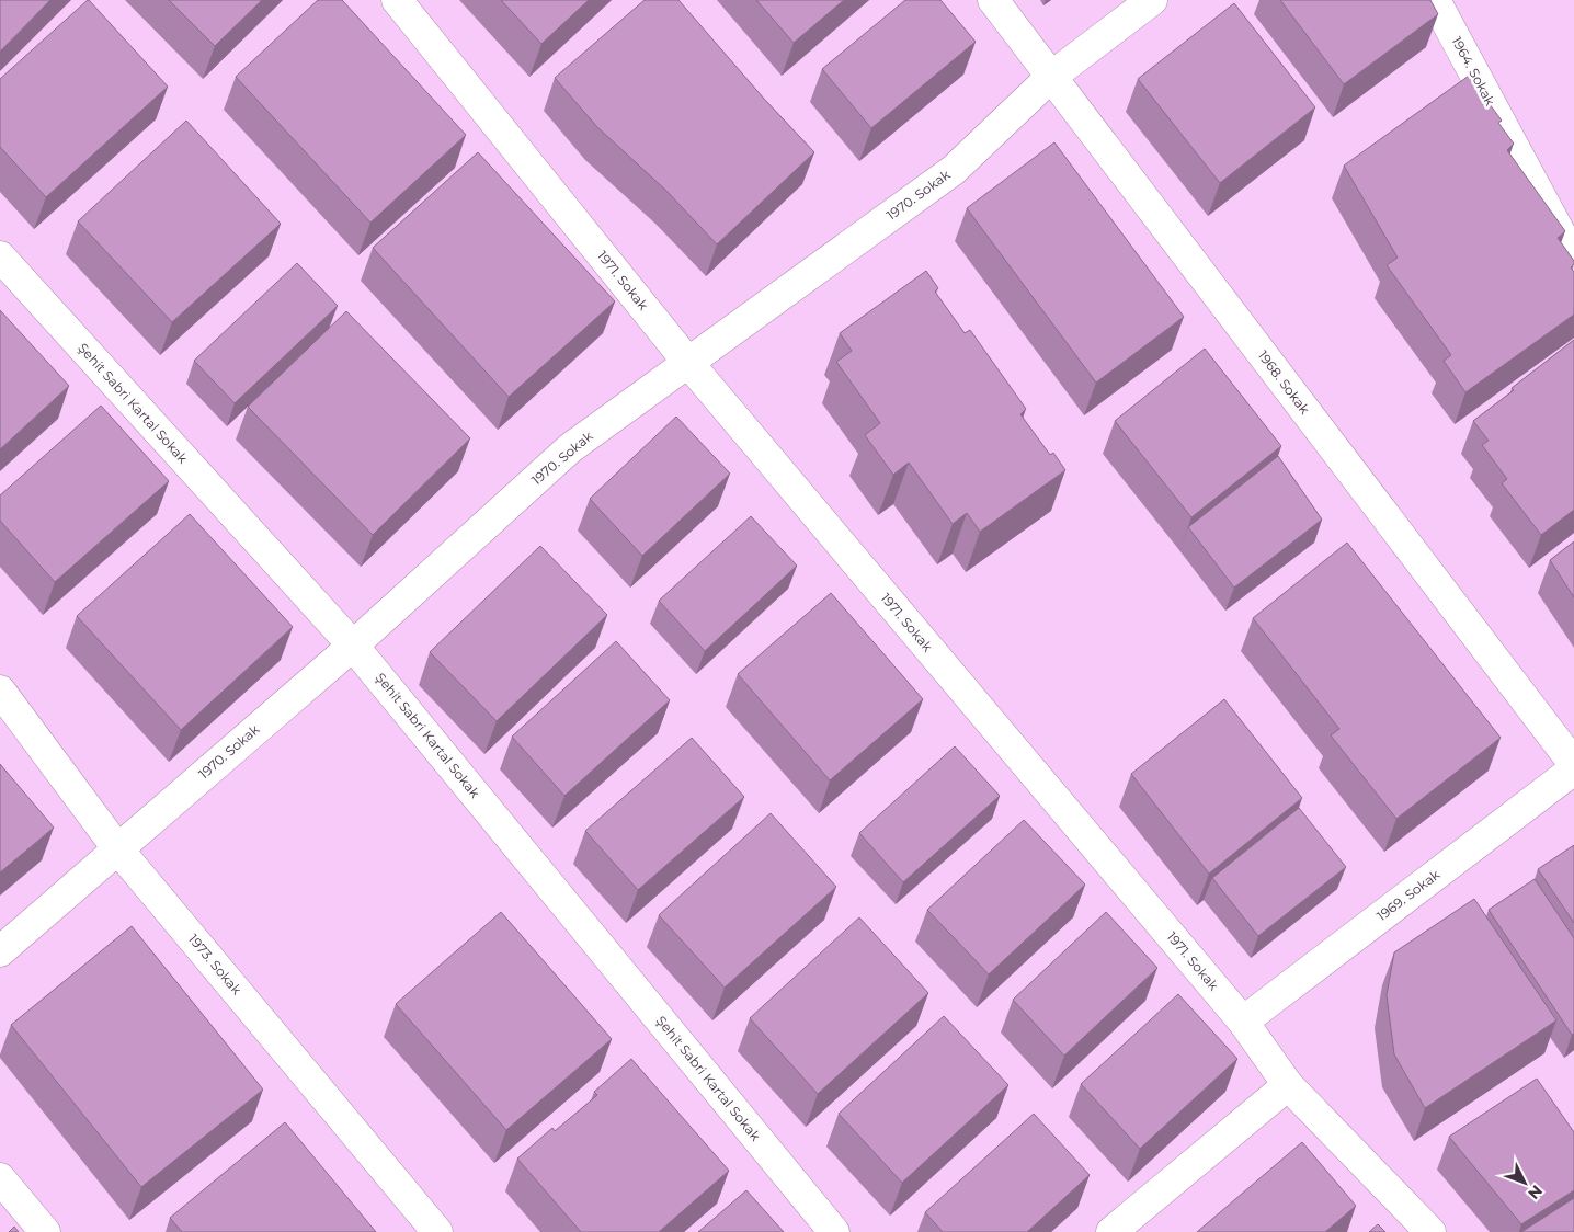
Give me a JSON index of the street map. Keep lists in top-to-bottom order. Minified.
{"streets":{"street":["1964. Sokak","1970. Sokak","1971. Sokak","1968. Sokak","Şehit Sabri Kartal Sokak","1969. Sokak","1973. Sokak"]},"crossings":[["1970. Sokak","1971. Sokak"],["1970. Sokak","1968. Sokak"],["1970. Sokak","Şehit Sabri Kartal Sokak"],["1970. Sokak","1973. Sokak"],["1971. Sokak","1969. Sokak"]],"north":"bottom right"}
